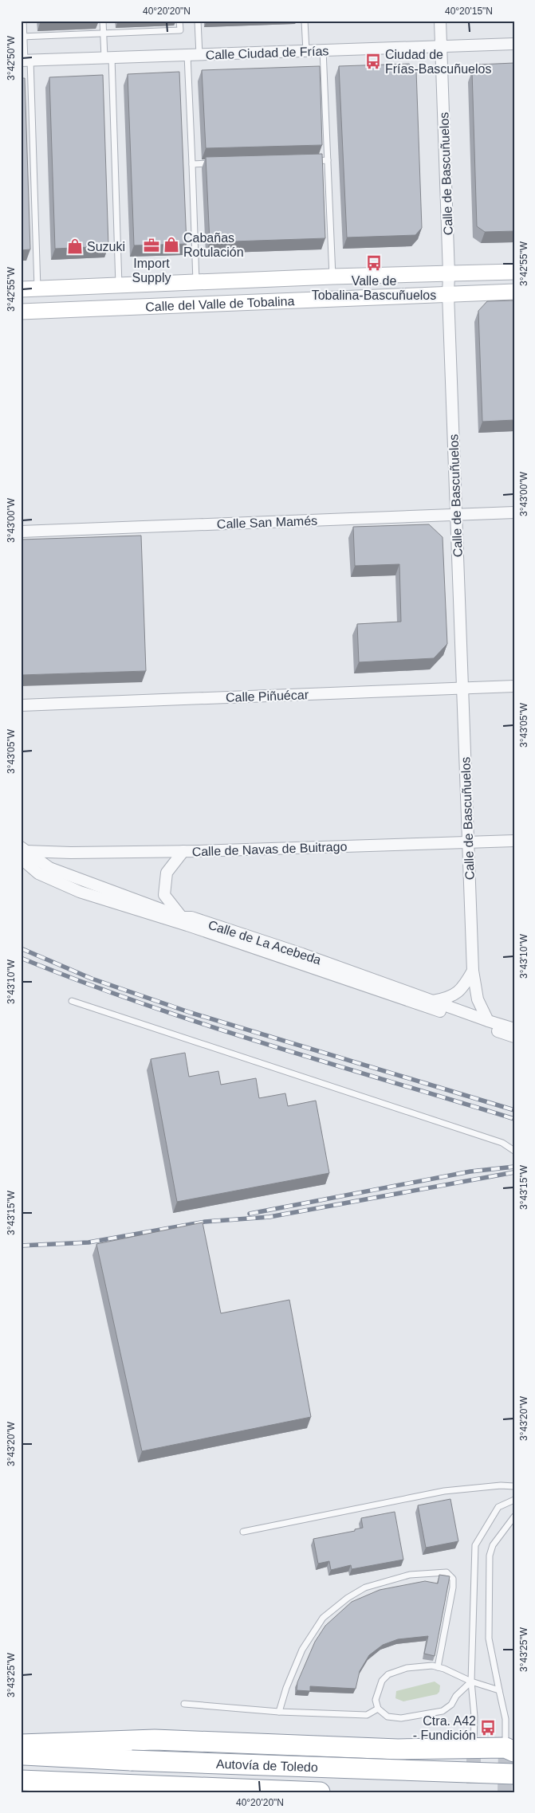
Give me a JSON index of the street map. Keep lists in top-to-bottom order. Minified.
{"streets":{"highway":["Autovía de Toledo"],"main road":["Calle del Valle de Tobalina"],"street":["Calle Ciudad de Frías","Calle de Bascuñuelos","Calle San Mamés","Calle Piñuécar","Calle de Navas de Buitrago","Calle de La Acebeda"]},"crossings":[["Calle Ciudad de Frías","Calle de Bascuñuelos"],["Calle de Bascuñuelos","Calle del Valle de Tobalina"],["Calle de Bascuñuelos","Calle San Mamés"],["Calle de Bascuñuelos","Calle Piñuécar"],["Calle de Bascuñuelos","Calle de Navas de Buitrago"],["Calle de Bascuñuelos","Calle de La Acebeda"],["Calle de Navas de Buitrago","Calle de La Acebeda"]],"places":{"bus stop":["Ciudad de Frías-Bascuñuelos","Valle de Tobalina-Bascuñuelos","Ctra. A42 - Fundición"],"shop":["Cabañas Rotulación","Suzuki"],"office":["Import Supply"]},"coordinates":["40°20'20\"N","40°20'15\"N","3°42'50\"W","3°42'55\"W","3°43'00\"W","3°43'05\"W","3°43'10\"W","3°43'15\"W","3°43'20\"W","3°43'25\"W"]}
